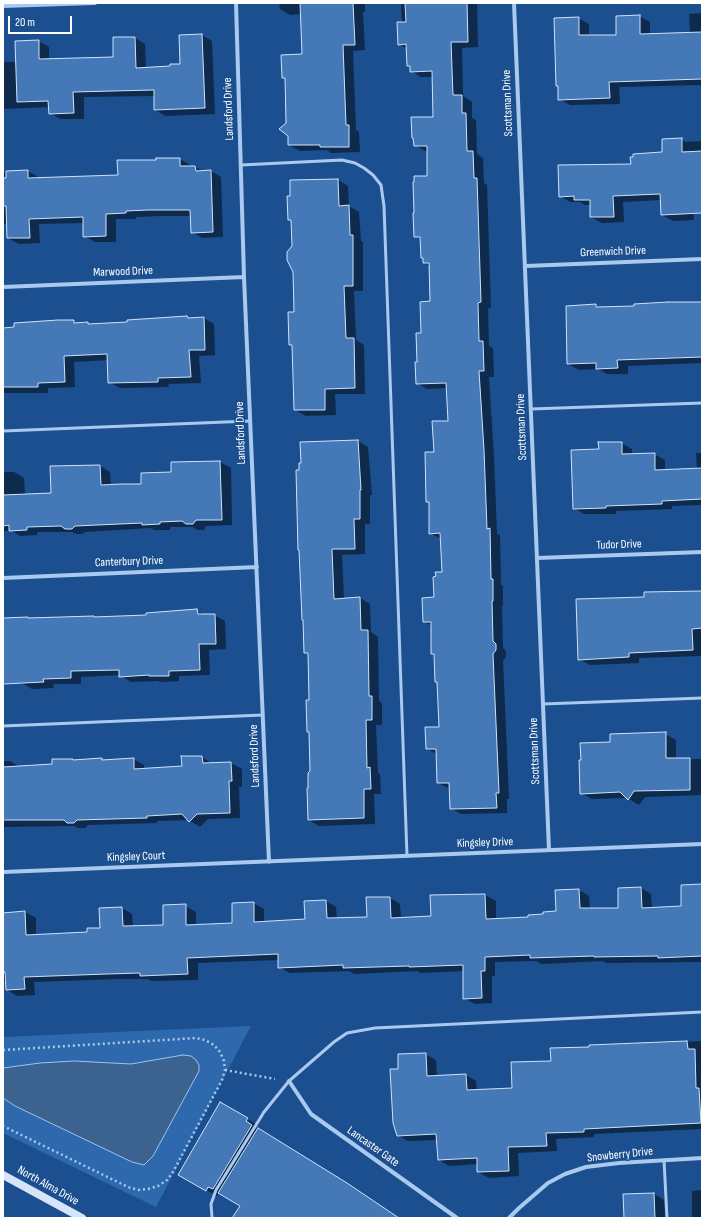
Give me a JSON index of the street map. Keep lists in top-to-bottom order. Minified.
{"streets":{"main road":["North Alma Drive"],"street":["Scottsman Drive","Landsford Drive","Greenwich Drive","Marwood Drive","Tudor Drive","Canterbury Drive","Kingsley Drive","Kingsley Court","Lancaster Gate","Snowberry Drive"]},"crossings":[["Scottsman Drive","Greenwich Drive"],["Scottsman Drive","Tudor Drive"],["Scottsman Drive","Kingsley Drive"],["Landsford Drive","Marwood Drive"],["Landsford Drive","Canterbury Drive"],["Landsford Drive","Kingsley Drive"],["Landsford Drive","Kingsley Court"],["Kingsley Drive","Kingsley Court"]],"scale_bar":"20 m"}
